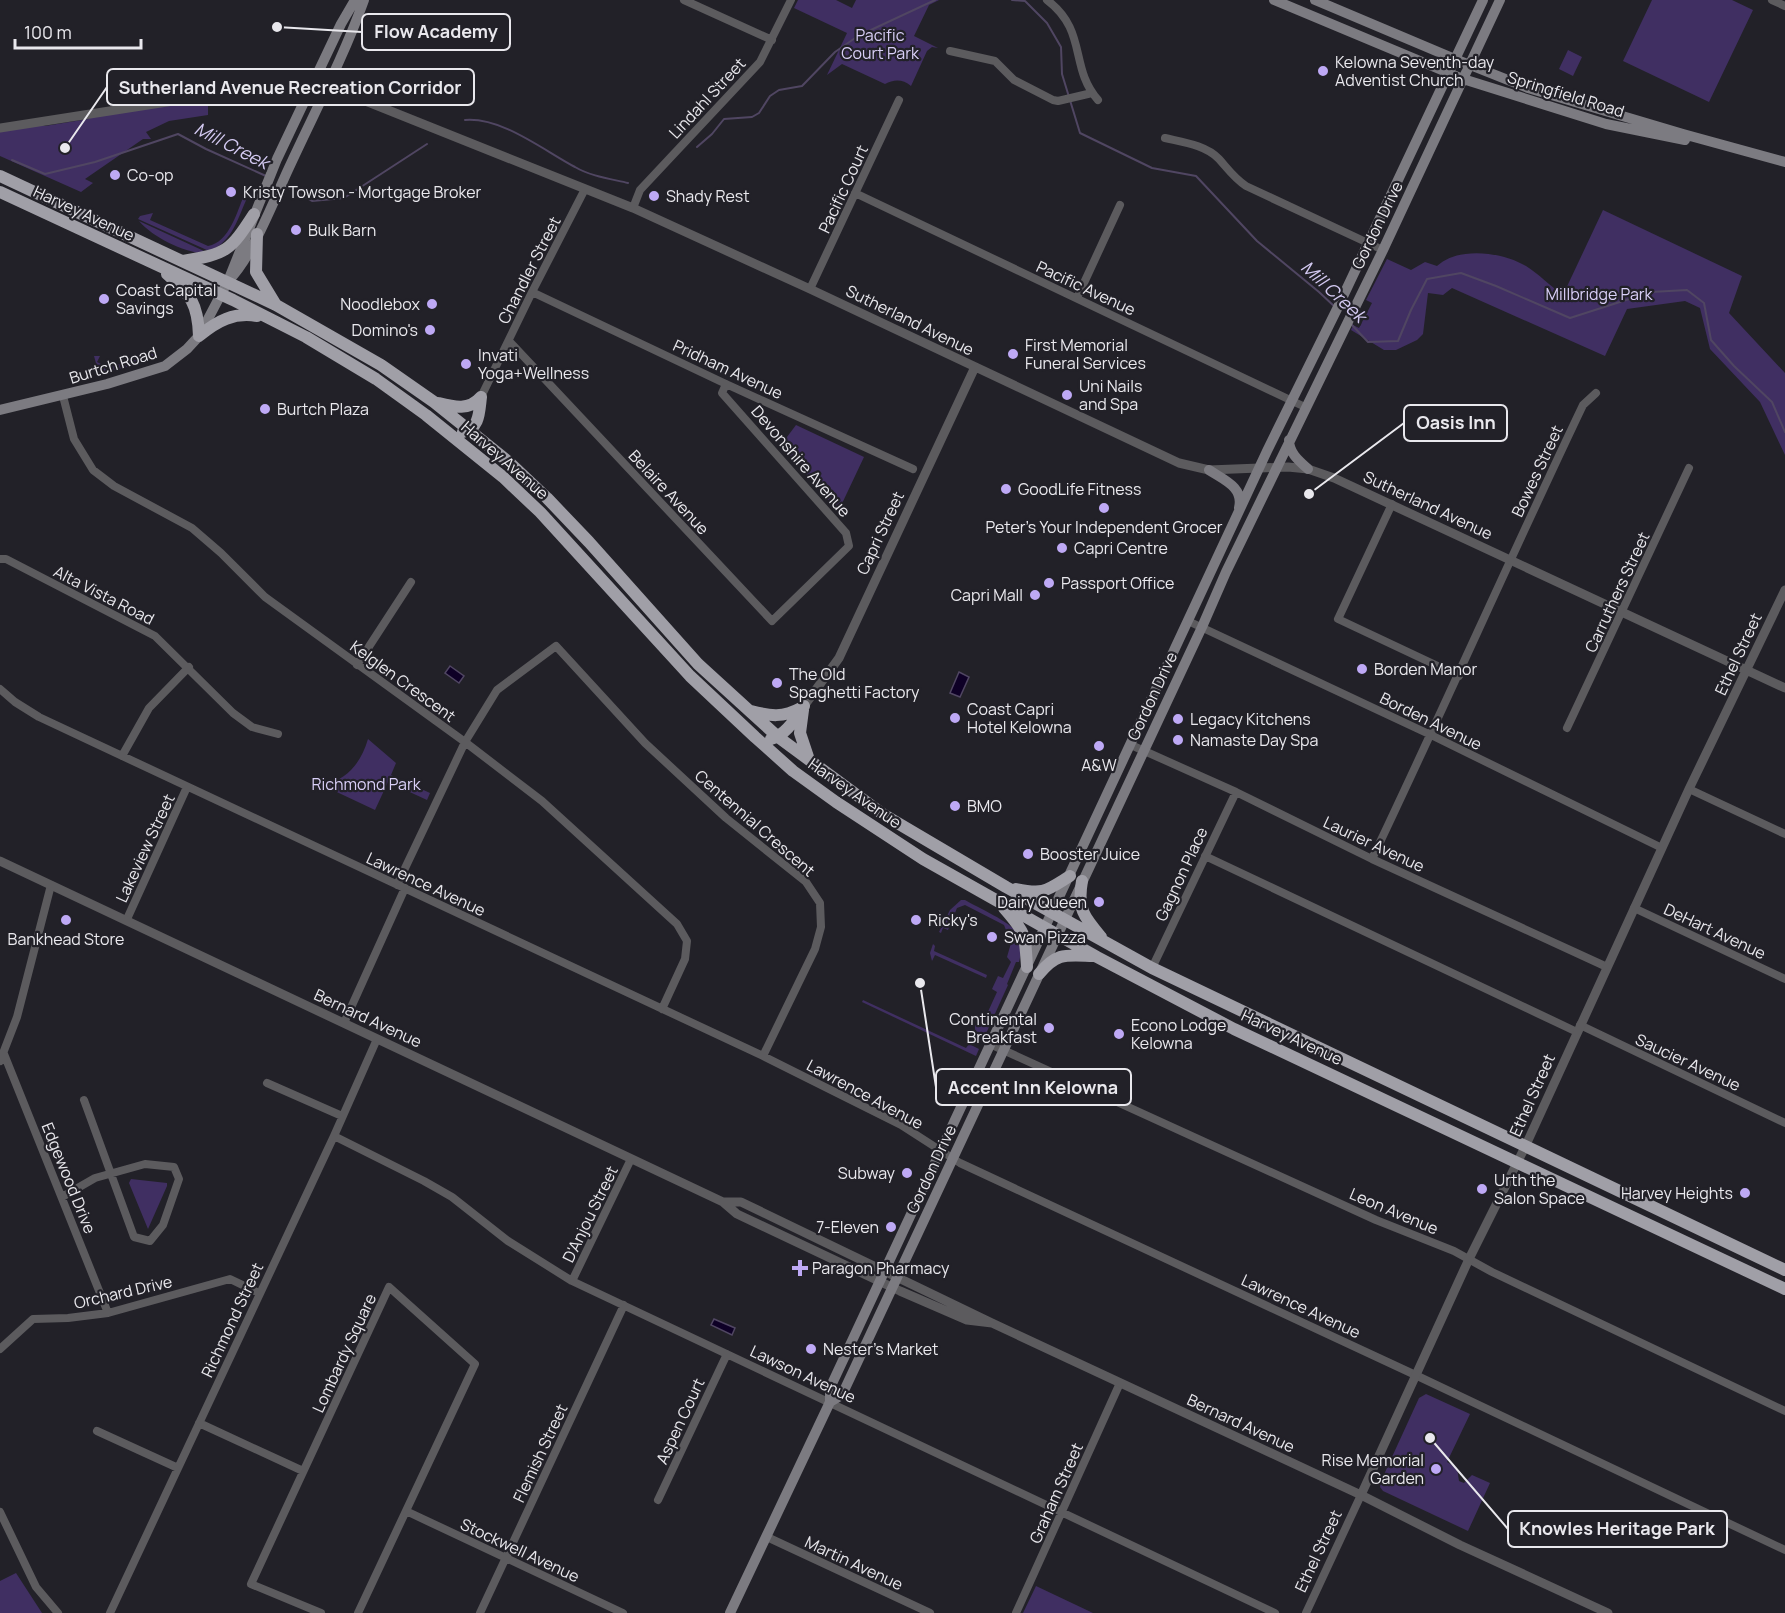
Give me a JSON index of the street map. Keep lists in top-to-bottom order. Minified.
{"streets":{"highway":["Harvey Avenue"],"main road":["Springfield Road","Gordon Drive","Burtch Road"],"street":["Lindahl Street","Pacific Court","Chandler Street","Pacific Avenue","Sutherland Avenue","Pridham Avenue","Devonshire Avenue","Bowes Street","Belaire Avenue","Capri Street","Carruthers Street","Alta Vista Road","Ethel Street","Kelglen Crescent","Borden Avenue","Centennial Crescent","Laurier Avenue","Lakeview Street","Gagnon Place","Lawrence Avenue","DeHart Avenue","Bernard Avenue","Saucier Avenue","Edgewood Drive","Leon Avenue","D'Anjou Street","Orchard Drive","Richmond Street","Lombardy Square","Lawson Avenue","Aspen Court","Flemish Street","Graham Street","Stockwell Avenue","Martin Avenue"]},"crossings":[["Springfield Road","Gordon Drive"],["Lindahl Street","Sutherland Avenue"],["Pacific Court","Pacific Avenue"],["Pacific Court","Sutherland Avenue"],["Harvey Avenue","Gordon Drive"],["Harvey Avenue","Burtch Road"],["Harvey Avenue","Ethel Street"],["Harvey Avenue","Gagnon Place"],["Gordon Drive","Pacific Avenue"],["Gordon Drive","Sutherland Avenue"],["Gordon Drive","Borden Avenue"],["Gordon Drive","Laurier Avenue"],["Gordon Drive","Lawrence Avenue"],["Gordon Drive","Bernard Avenue"],["Gordon Drive","Leon Avenue"],["Gordon Drive","Lawson Avenue"],["Gordon Drive","Martin Avenue"],["Chandler Street","Sutherland Avenue"],["Chandler Street","Pridham Avenue"],["Chandler Street","Belaire Avenue"],["Sutherland Avenue","Burtch Road"],["Sutherland Avenue","Bowes Street"],["Sutherland Avenue","Capri Street"],["Sutherland Avenue","Carruthers Street"],["Sutherland Avenue","Ethel Street"],["Burtch Road","Kelglen Crescent"],["Pridham Avenue","Devonshire Avenue"],["Devonshire Avenue","Belaire Avenue"],["Bowes Street","Borden Avenue"],["Bowes Street","Laurier Avenue"],["Ethel Street","Borden Avenue"],["Ethel Street","Laurier Avenue"],["Ethel Street","Lawrence Avenue"],["Ethel Street","DeHart Avenue"],["Ethel Street","Bernard Avenue"],["Ethel Street","Saucier Avenue"],["Ethel Street","Leon Avenue"],["Kelglen Crescent","Centennial Crescent"],["Kelglen Crescent","Lawrence Avenue"],["Centennial Crescent","Lawrence Avenue"],["Laurier Avenue","Gagnon Place"],["Lakeview Street","Lawrence Avenue"],["Lakeview Street","Bernard Avenue"],["Gagnon Place","Saucier Avenue"],["Bernard Avenue","D'Anjou Street"],["Bernard Avenue","Richmond Street"],["Bernard Avenue","Graham Street"],["Edgewood Drive","Orchard Drive"],["D'Anjou Street","Lawson Avenue"],["Orchard Drive","Richmond Street"],["Richmond Street","Lawson Avenue"],["Lombardy Square","Stockwell Avenue"],["Lawson Avenue","Aspen Court"],["Lawson Avenue","Flemish Street"],["Lawson Avenue","Graham Street"],["Flemish Street","Stockwell Avenue"]],"water":["Mill Creek"],"parks":["Pacific Court Park","Millbridge Park","Richmond Park"],"places":{"other":["Flow Academy","Kelowna Seventh-day Adventist Church","Sutherland Avenue Recreation Corridor","Co-op","Kristy Towson - Mortgage Broker","Shady Rest","Bulk Barn","Coast Capital Savings","Noodlebox","Domino's","First Memorial Funeral Services","Invati Yoga+Wellness","Uni Nails and Spa","Burtch Plaza","GoodLife Fitness","Oasis Inn","Peter's Your Independent Grocer","Capri Centre","Passport Office","Capri Mall","Borden Manor","The Old Spaghetti Factory","Coast Capri Hotel Kelowna","Legacy Kitchens","Namaste Day Spa","A&W","BMO","Booster Juice","Dairy Queen","Bankhead Store","Ricky's","Swan Pizza","Accent Inn Kelowna","Continental Breakfast","Econo Lodge Kelowna","Subway","Urth the Salon Space","Harvey Heights","7-Eleven","Nester's Market","Knowles Heritage Park","Rise Memorial Garden"],"health":["Paragon Pharmacy"]},"scale_bar":"100 m"}
